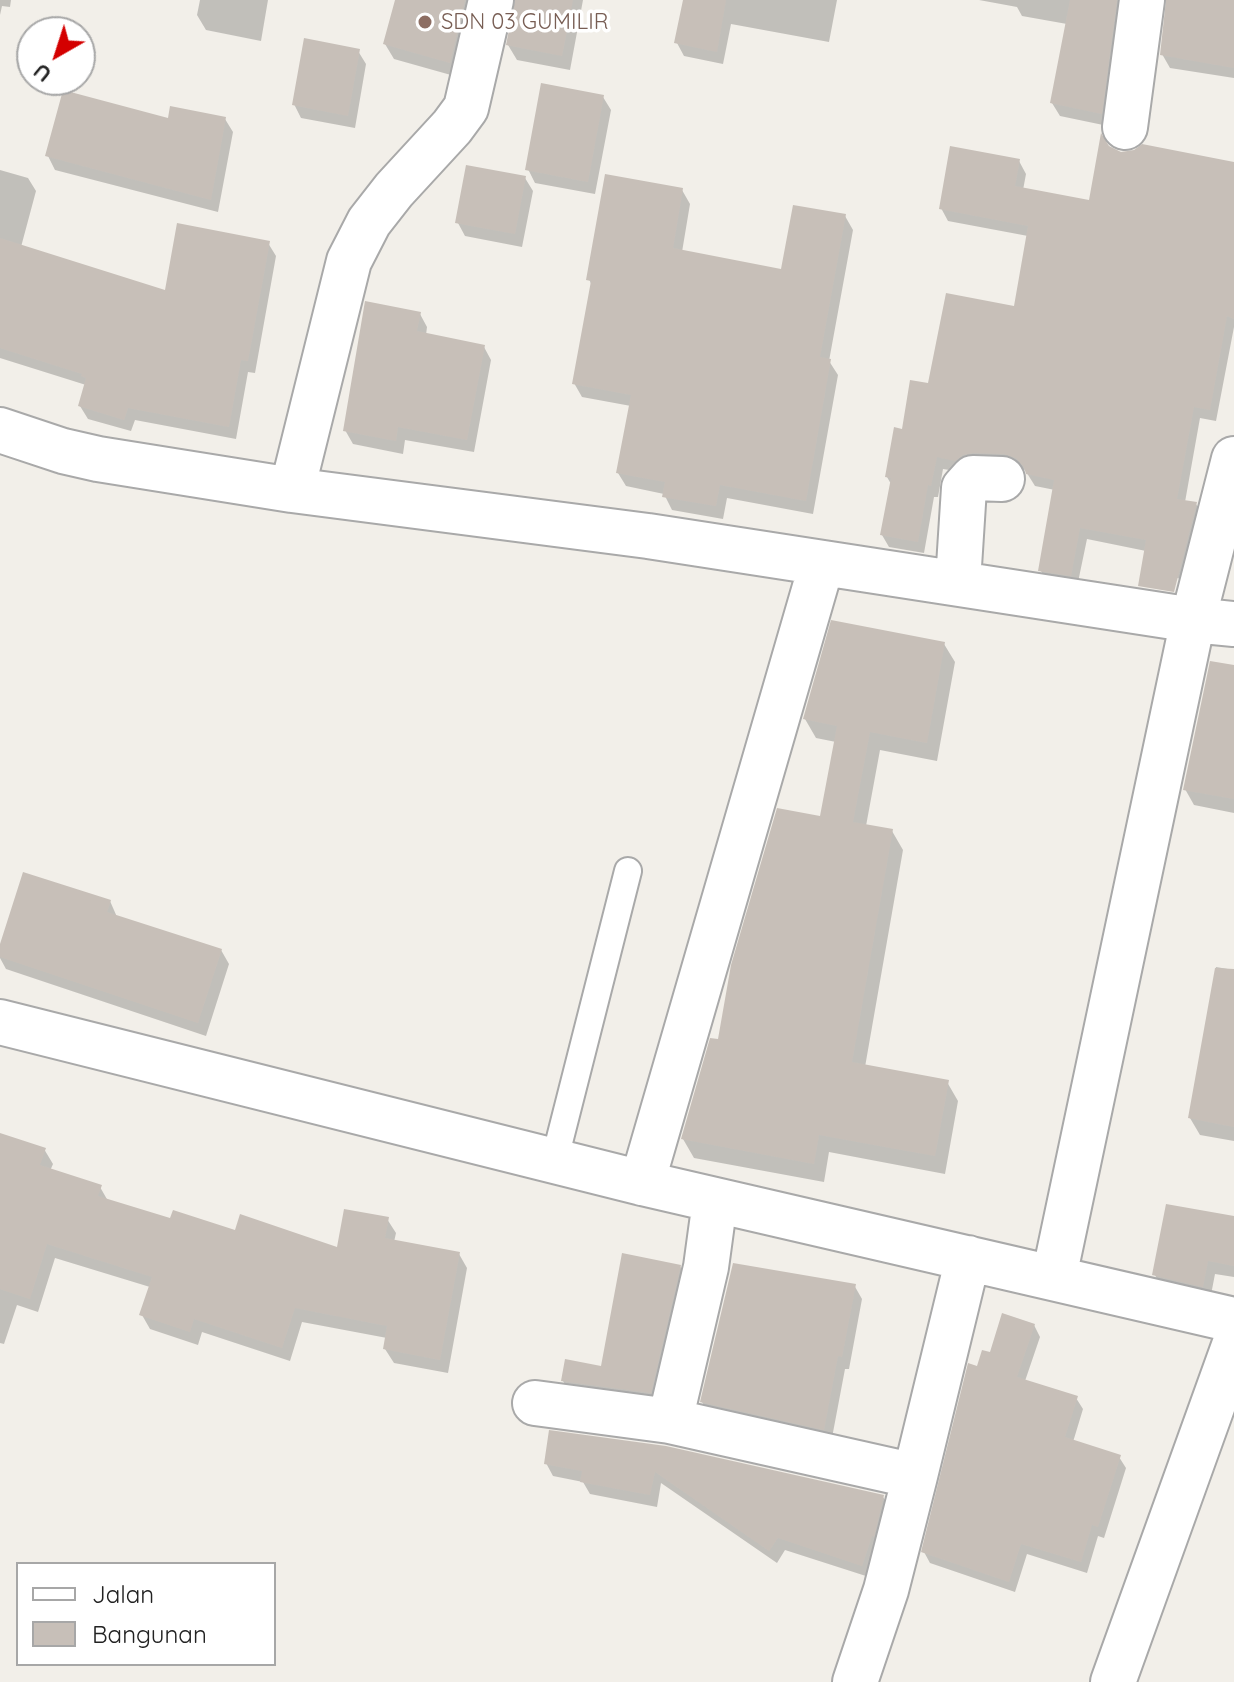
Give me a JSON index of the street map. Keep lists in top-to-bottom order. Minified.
{"places":["SDN 03 GUMILIR"],"legend":["Jalan","Bangunan"],"north":"bottom left"}
